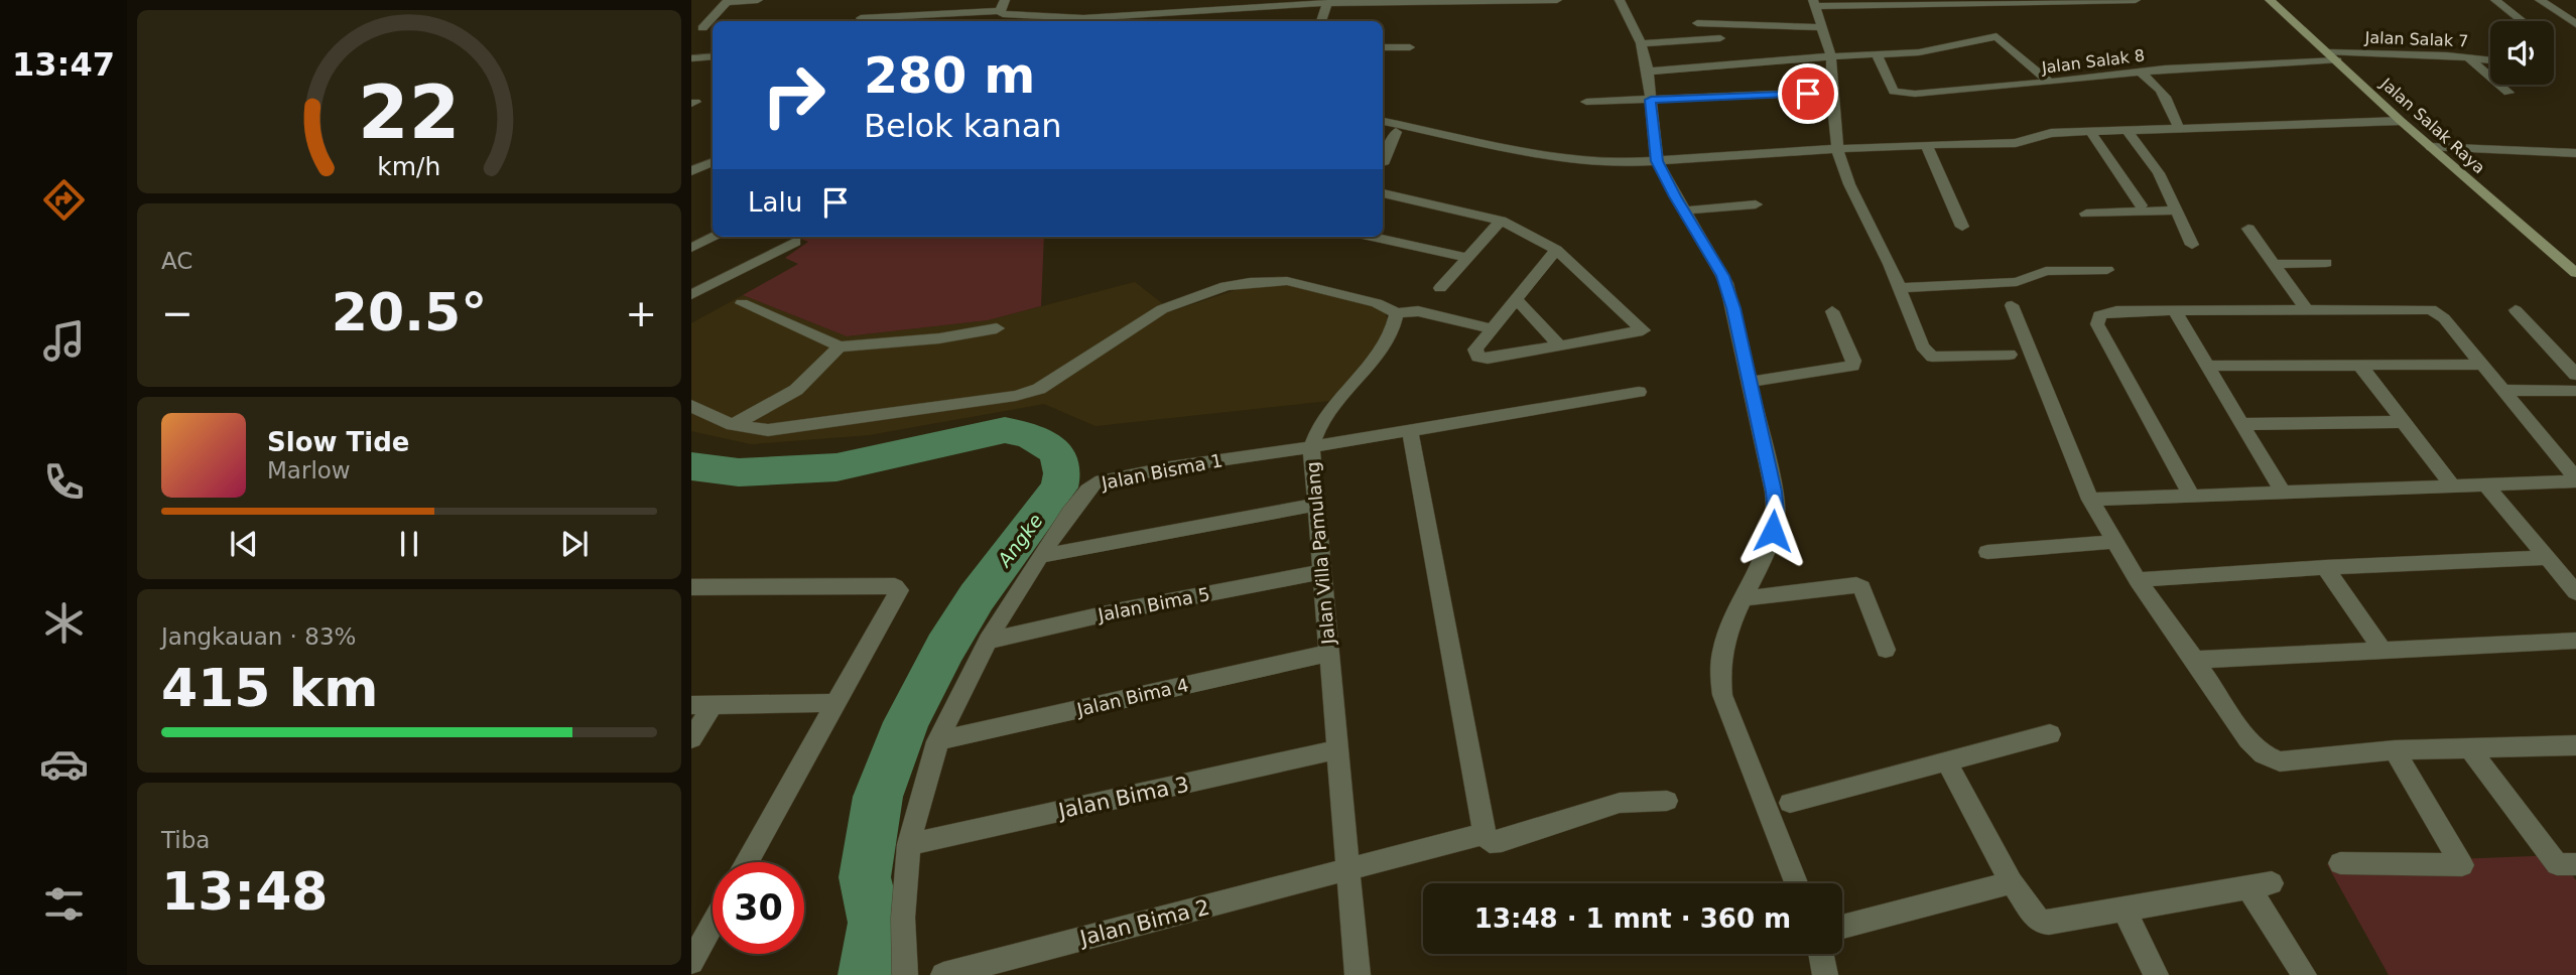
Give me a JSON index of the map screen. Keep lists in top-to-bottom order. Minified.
{"streets":{"street":["Jalan Salak 7","Jalan Salak 8","Jalan Salak Raya","Jalan Bisma 1","Jalan Villa Pamulang","Jalan Bima 5","Jalan Bima 4","Jalan Bima 3","Jalan Bima 2"]},"crossings":[["Jalan Salak 7","Jalan Salak 8"],["Jalan Salak 7","Jalan Salak Raya"],["Jalan Salak 8","Jalan Salak Raya"],["Jalan Bisma 1","Jalan Villa Pamulang"],["Jalan Bisma 1","Jalan Bima 5"],["Jalan Bisma 1","Jalan Bima 4"],["Jalan Bisma 1","Jalan Bima 3"],["Jalan Villa Pamulang","Jalan Bima 5"],["Jalan Villa Pamulang","Jalan Bima 4"],["Jalan Villa Pamulang","Jalan Bima 3"],["Jalan Villa Pamulang","Jalan Bima 2"]],"water":["Angke"],"page":{"tabs":"13:47","turn":["280 m","Belok kanan"],"then":"Lalu","tile":["AC",["Jangkauan · 83%","415 km"],["Tiba","13:48"]],"heat":["−","20.5°","+"],"song":["Slow Tide","Marlow"],"limit":"30","trip":"13:48 · 1 mnt · 360 m","gauge":["22","km/h"]}}
